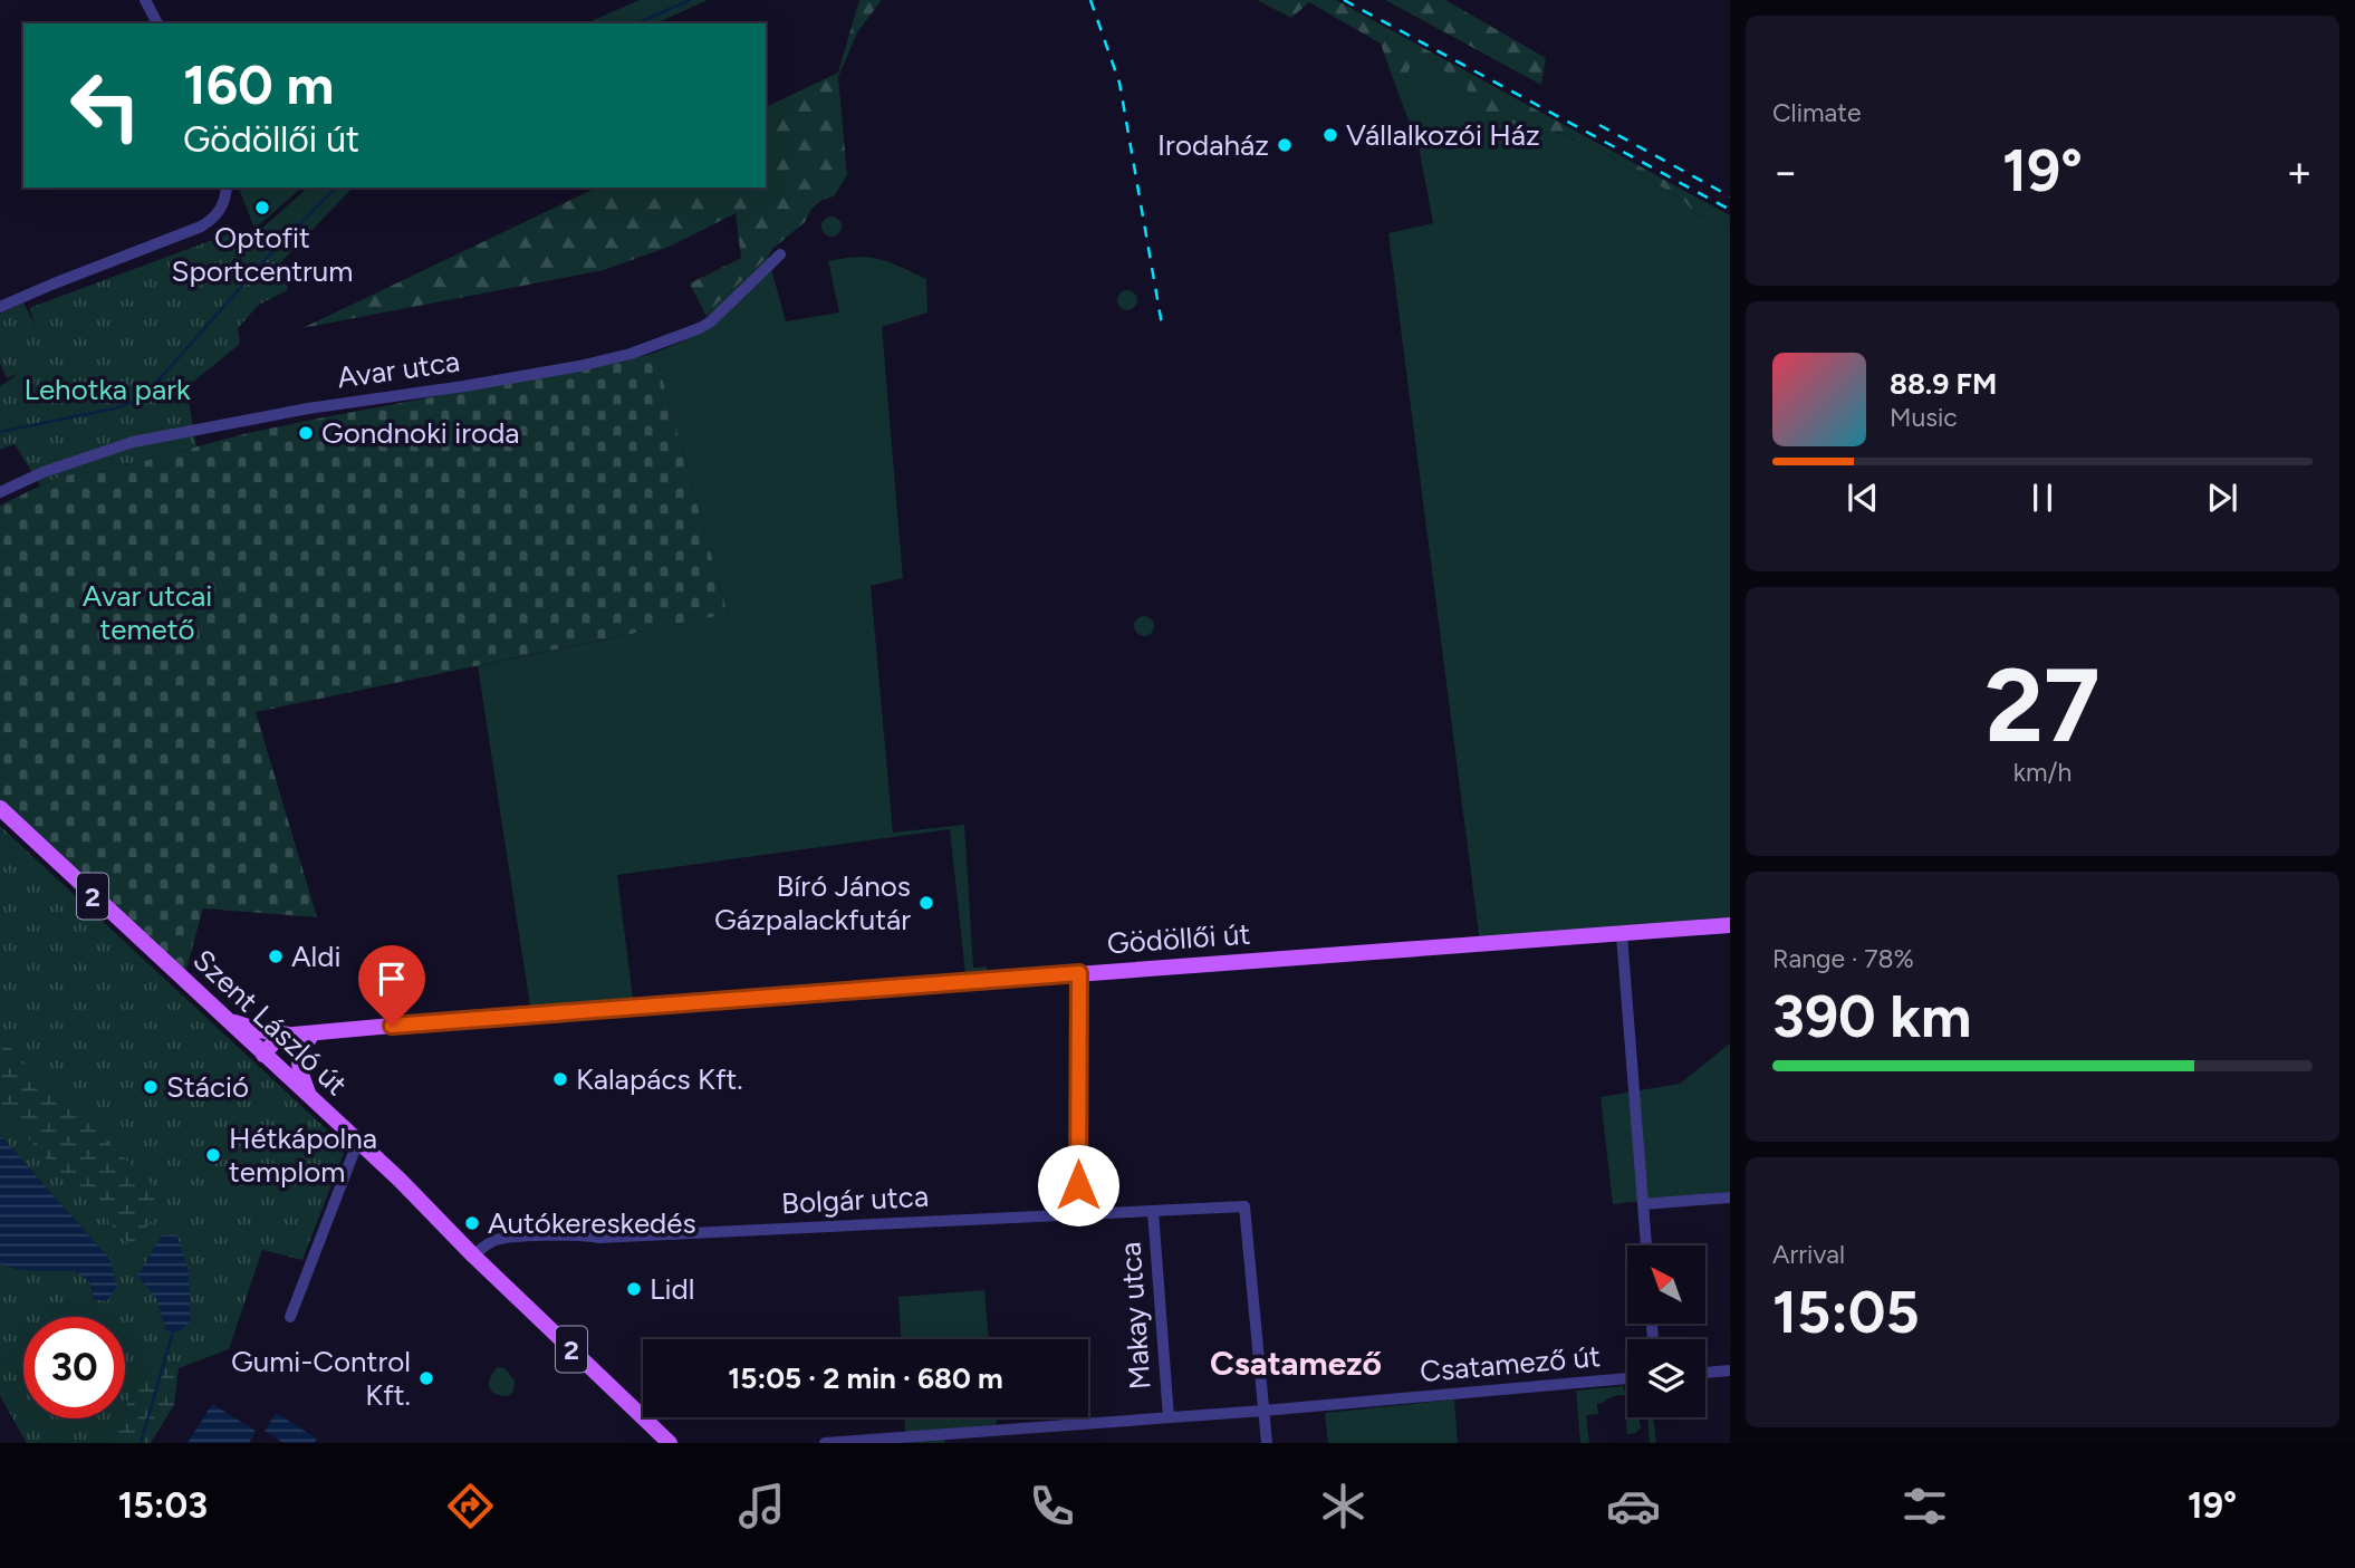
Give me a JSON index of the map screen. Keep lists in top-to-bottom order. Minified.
{"streets":{"main road":["2","Gödöllői út","Szent László út"],"street":["Avar utca","Bolgár utca","Makay utca","Csatamező út"]},"crossings":[["Gödöllői út","Szent László út"],["Szent László út","Bolgár utca"],["Bolgár utca","Makay utca"],["Bolgár utca","Csatamező út"],["Makay utca","Csatamező út"]],"districts":["Csatamező"],"parks":["Lehotka park","Avar utcai temető"],"places":["Vállalkozói Ház","Irodaház","Optofit Sportcentrum","Gondnoki iroda","Bíró János Gázpalackfutár","Aldi","Kalapács Kft.","Stáció","Hétkápolna templom","Autókereskedés","Lidl","Gumi-Control Kft."],"north":"top left","page":{"tile":["Climate",["27","km/h"],["Range · 78%","390 km"],["Arrival","15:05"]],"turn":["160 m","Gödöllői út"],"heat":["−","19°","+"],"song":["88.9 FM","Music"],"limit":"30","trip":"15:05 · 2 min · 680 m","tabs":["15:03","19°"]}}
